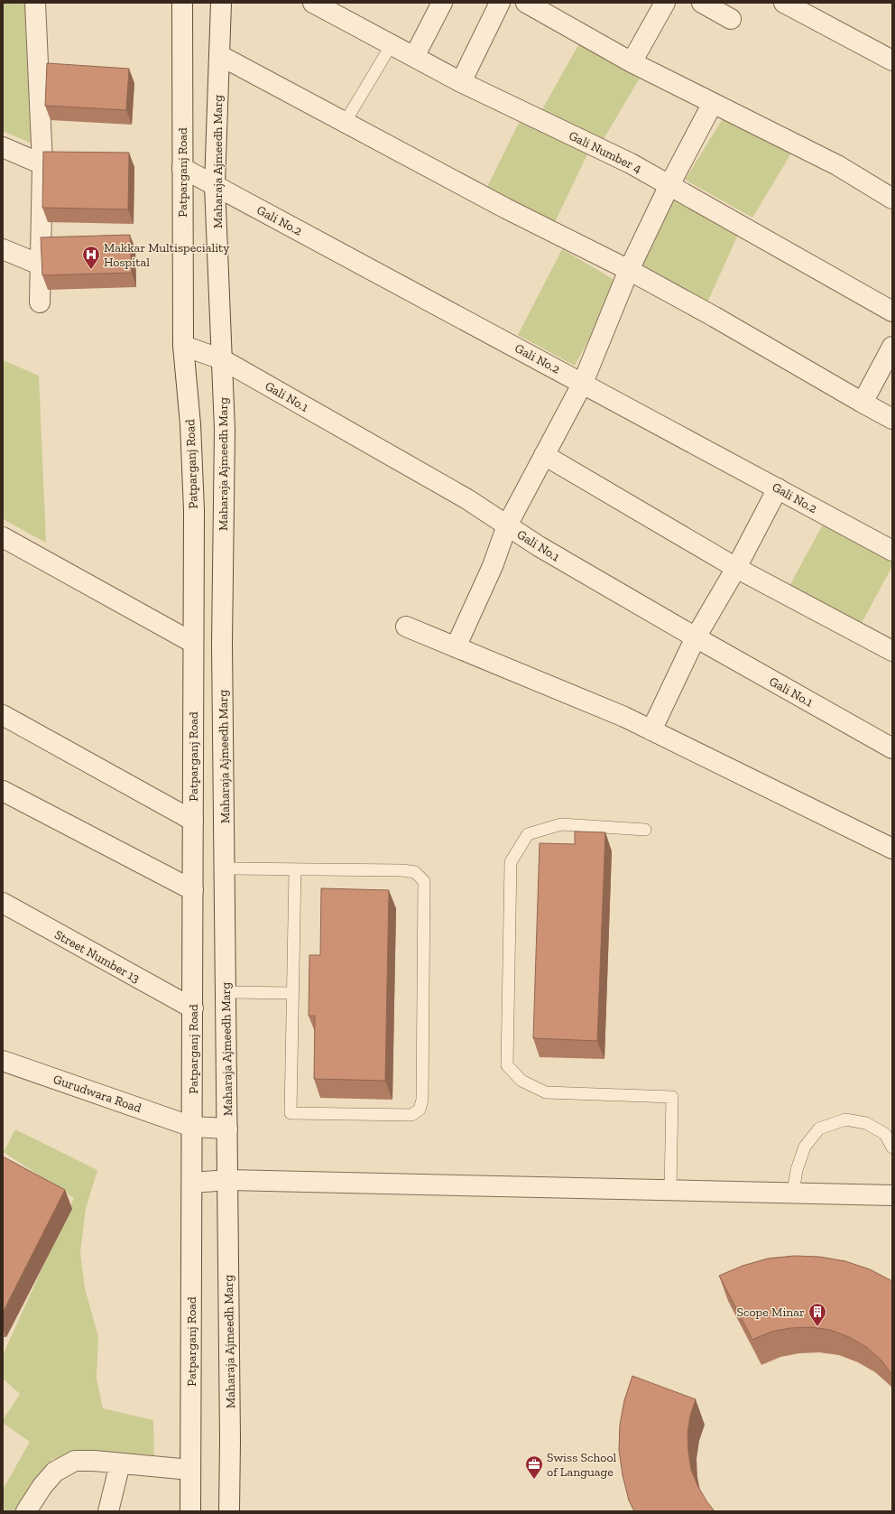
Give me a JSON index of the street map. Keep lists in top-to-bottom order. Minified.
{"streets":{"street":["Gali Number 4","Maharaja Ajmeedh Marg","Patparganj Road","Gali No.2","Gali No.1","Street Number 13","Gurudwara Road"]},"crossings":[["Maharaja Ajmeedh Marg","Gali No.2"],["Maharaja Ajmeedh Marg","Gali No.1"],["Maharaja Ajmeedh Marg","Gurudwara Road"],["Patparganj Road","Gali No.2"],["Patparganj Road","Gali No.1"],["Patparganj Road","Street Number 13"],["Patparganj Road","Gurudwara Road"]],"places":{"hospital":["Makkar Multispeciality Hospital"],"building":["Scope Minar"],"office":["Swiss School of Language"]}}
